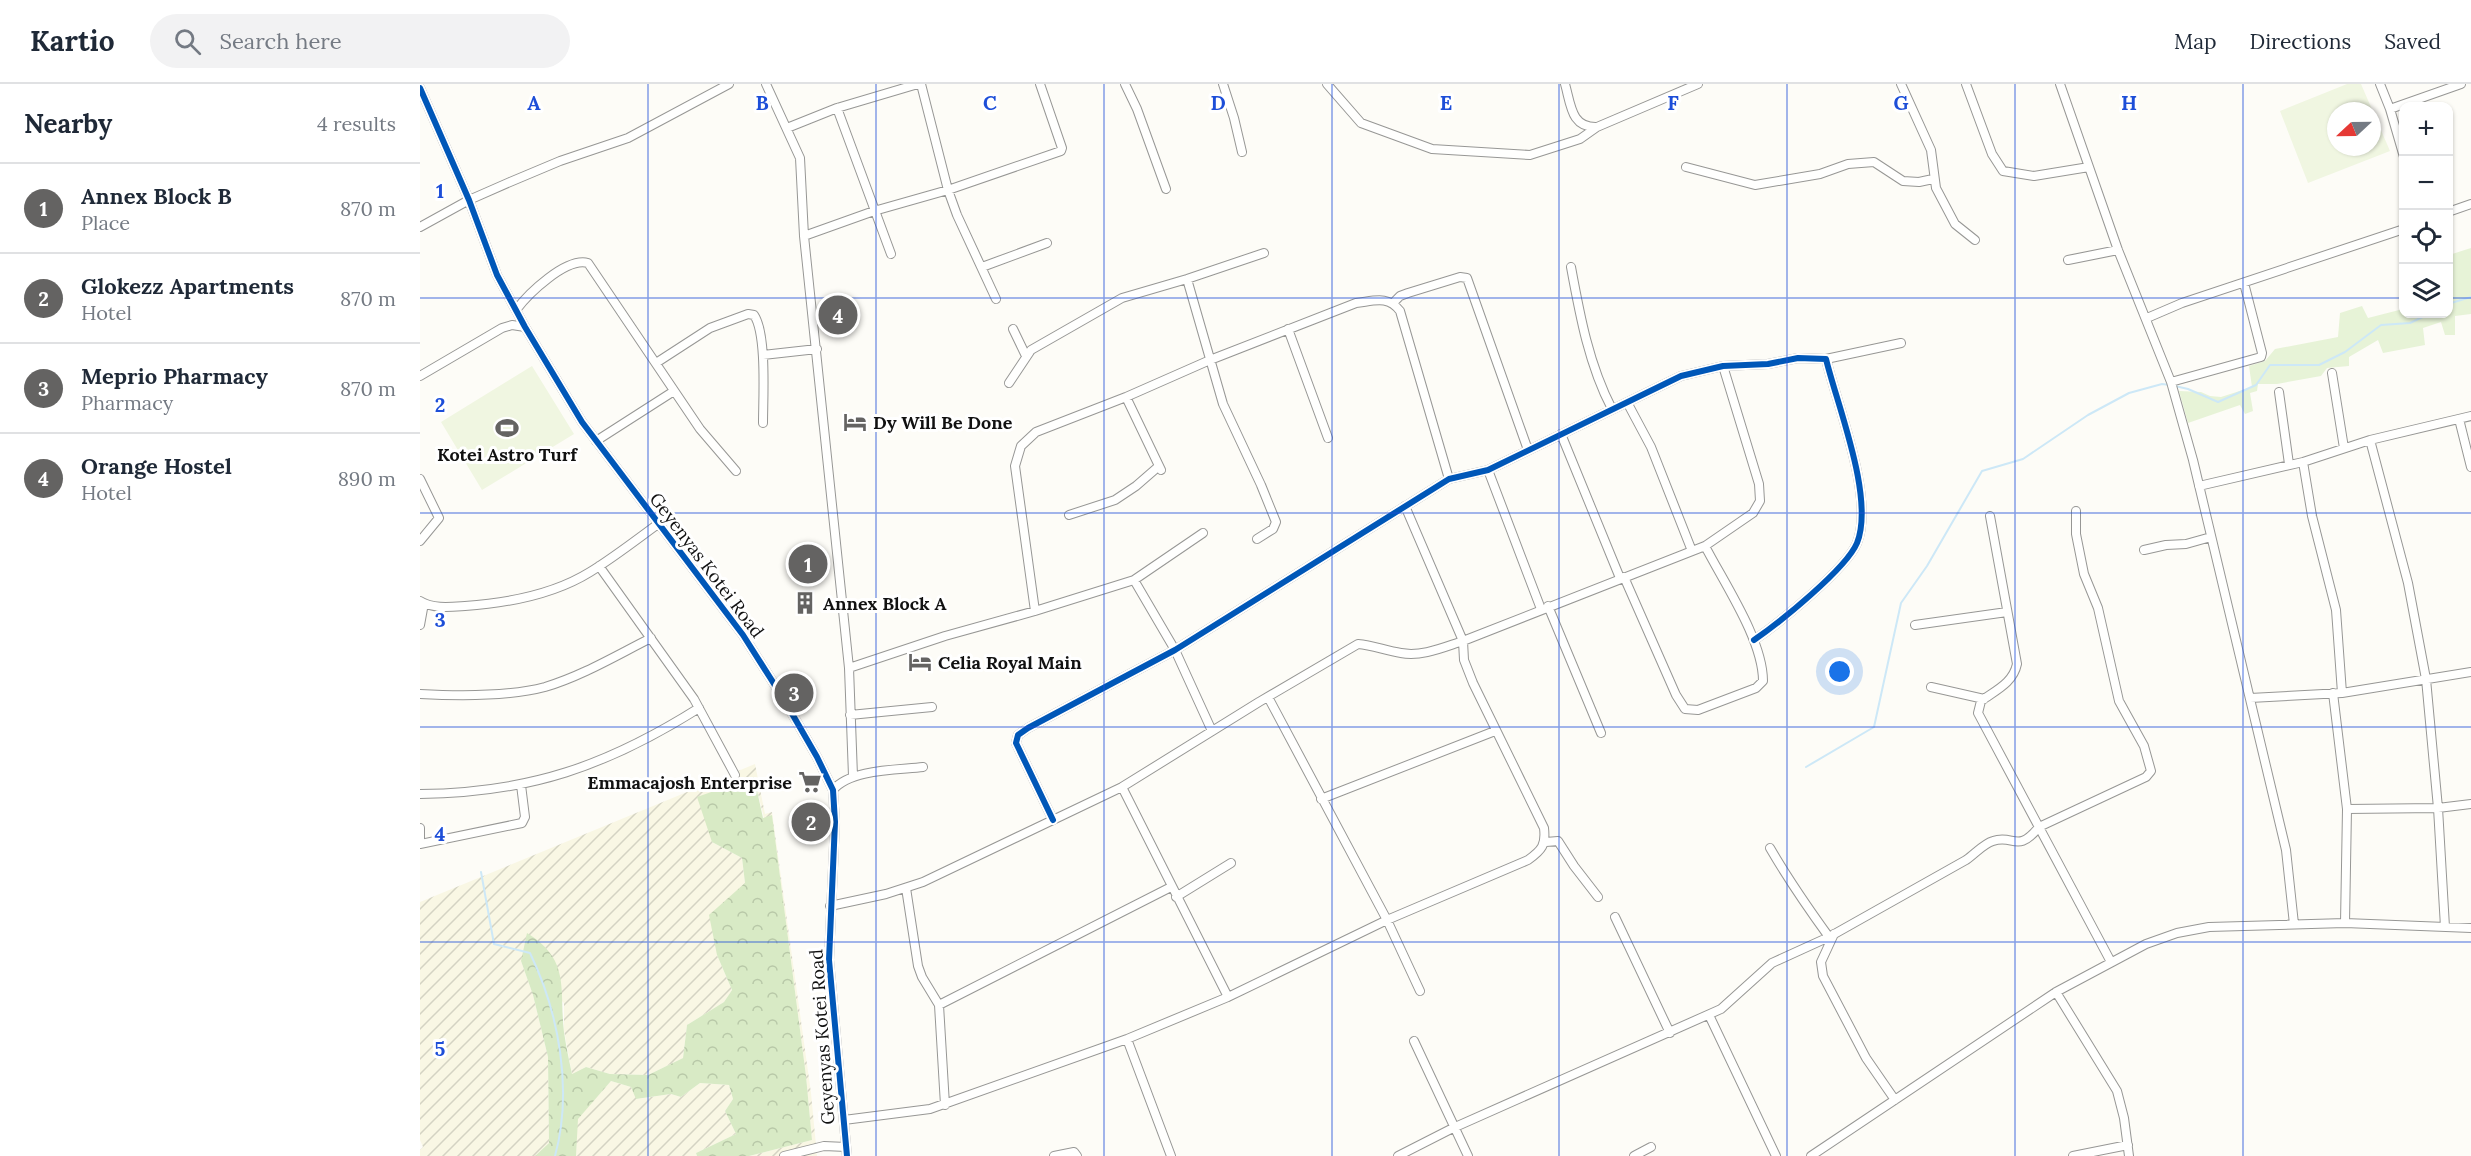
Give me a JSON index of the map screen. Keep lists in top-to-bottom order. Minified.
{"streets":{"street":["Geyenyas Kotei Road"]},"places":{"hotel":["Dy Will Be Done","Celia Royal Main"],"sports":["Kotei Astro Turf"],"building":["Annex Block A"],"supermarket":["Emmacajosh Enterprise"]},"north":"left","page":{"header":"Kartio","search":"Search here","nav":["Map","Directions","Saved"],"heading":["Nearby","4 results"],"map_buttons":["+","−"],"list":[{"mark":"1","name":"Annex Block B","note":"Place","value":"870 m"},{"mark":"2","name":"Glokezz Apartments","note":"Hotel","value":"870 m"},{"mark":"3","name":"Meprio Pharmacy","note":"Pharmacy","value":"870 m"},{"mark":"4","name":"Orange Hostel","note":"Hotel","value":"890 m"}],"pins":["4","1","3","2"]},"grid":{"columns":["A","B","C","D","E","F","G","H"],"rows":["1","2","3","4","5"]}}
